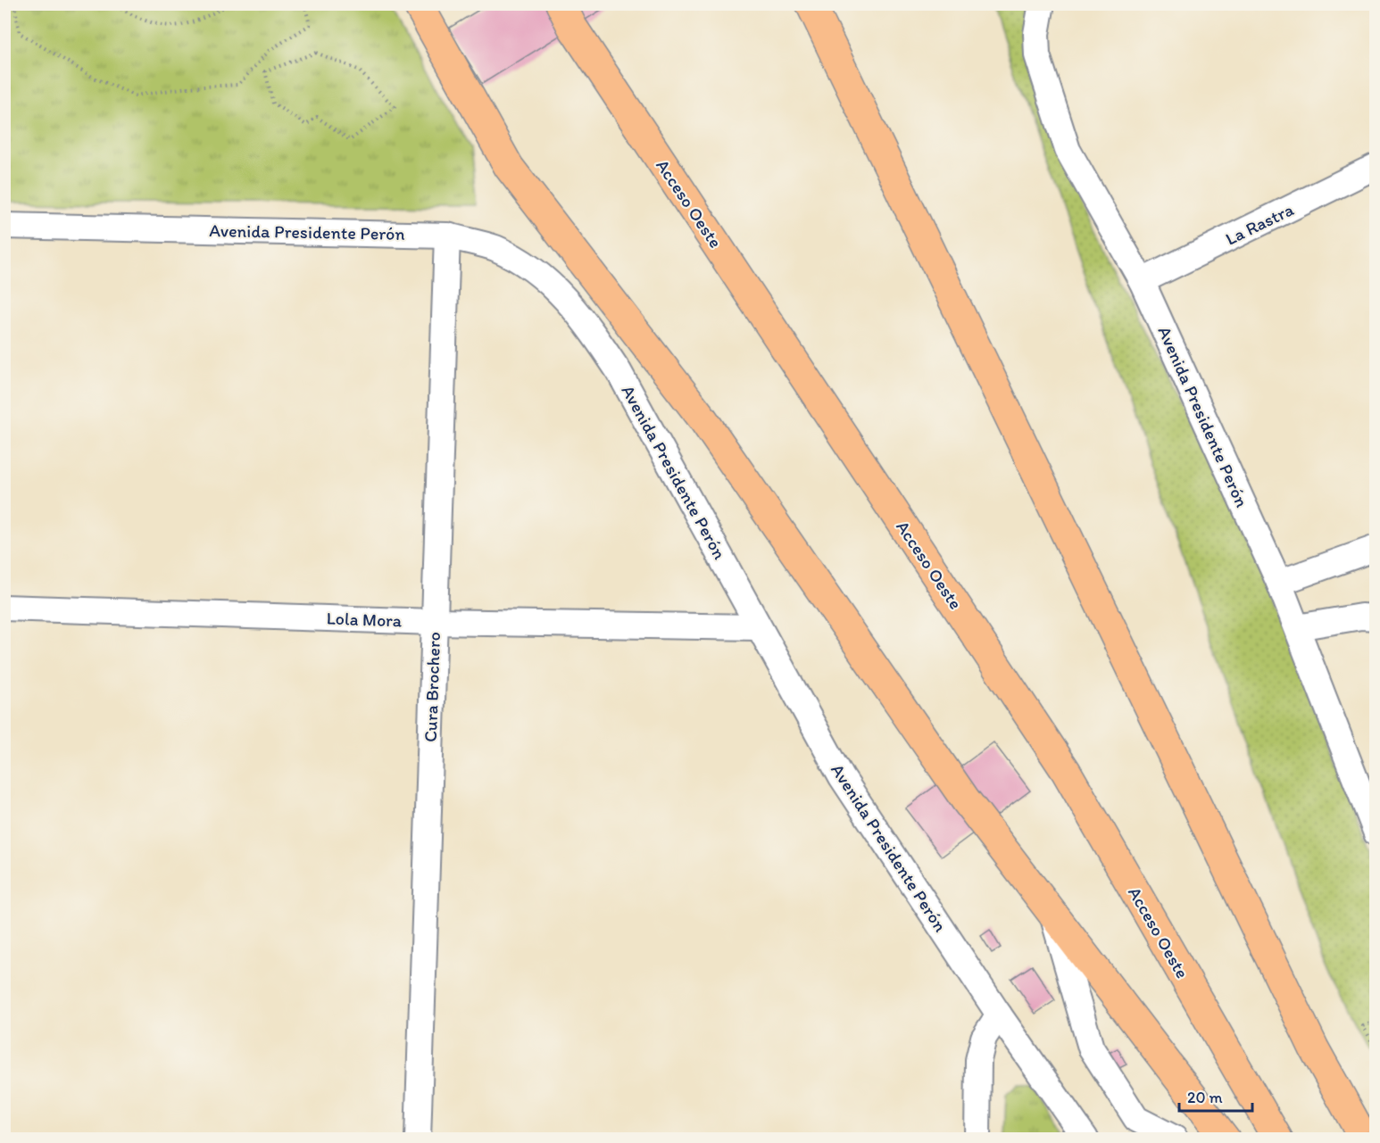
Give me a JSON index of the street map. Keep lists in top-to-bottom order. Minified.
{"streets":{"highway":["Acceso Oeste"],"street":["La Rastra","Avenida Presidente Perón","Lola Mora","Cura Brochero"]},"crossings":[["La Rastra","Avenida Presidente Perón"],["Avenida Presidente Perón","Lola Mora"],["Avenida Presidente Perón","Cura Brochero"],["Lola Mora","Cura Brochero"]],"scale_bar":"20 m"}
